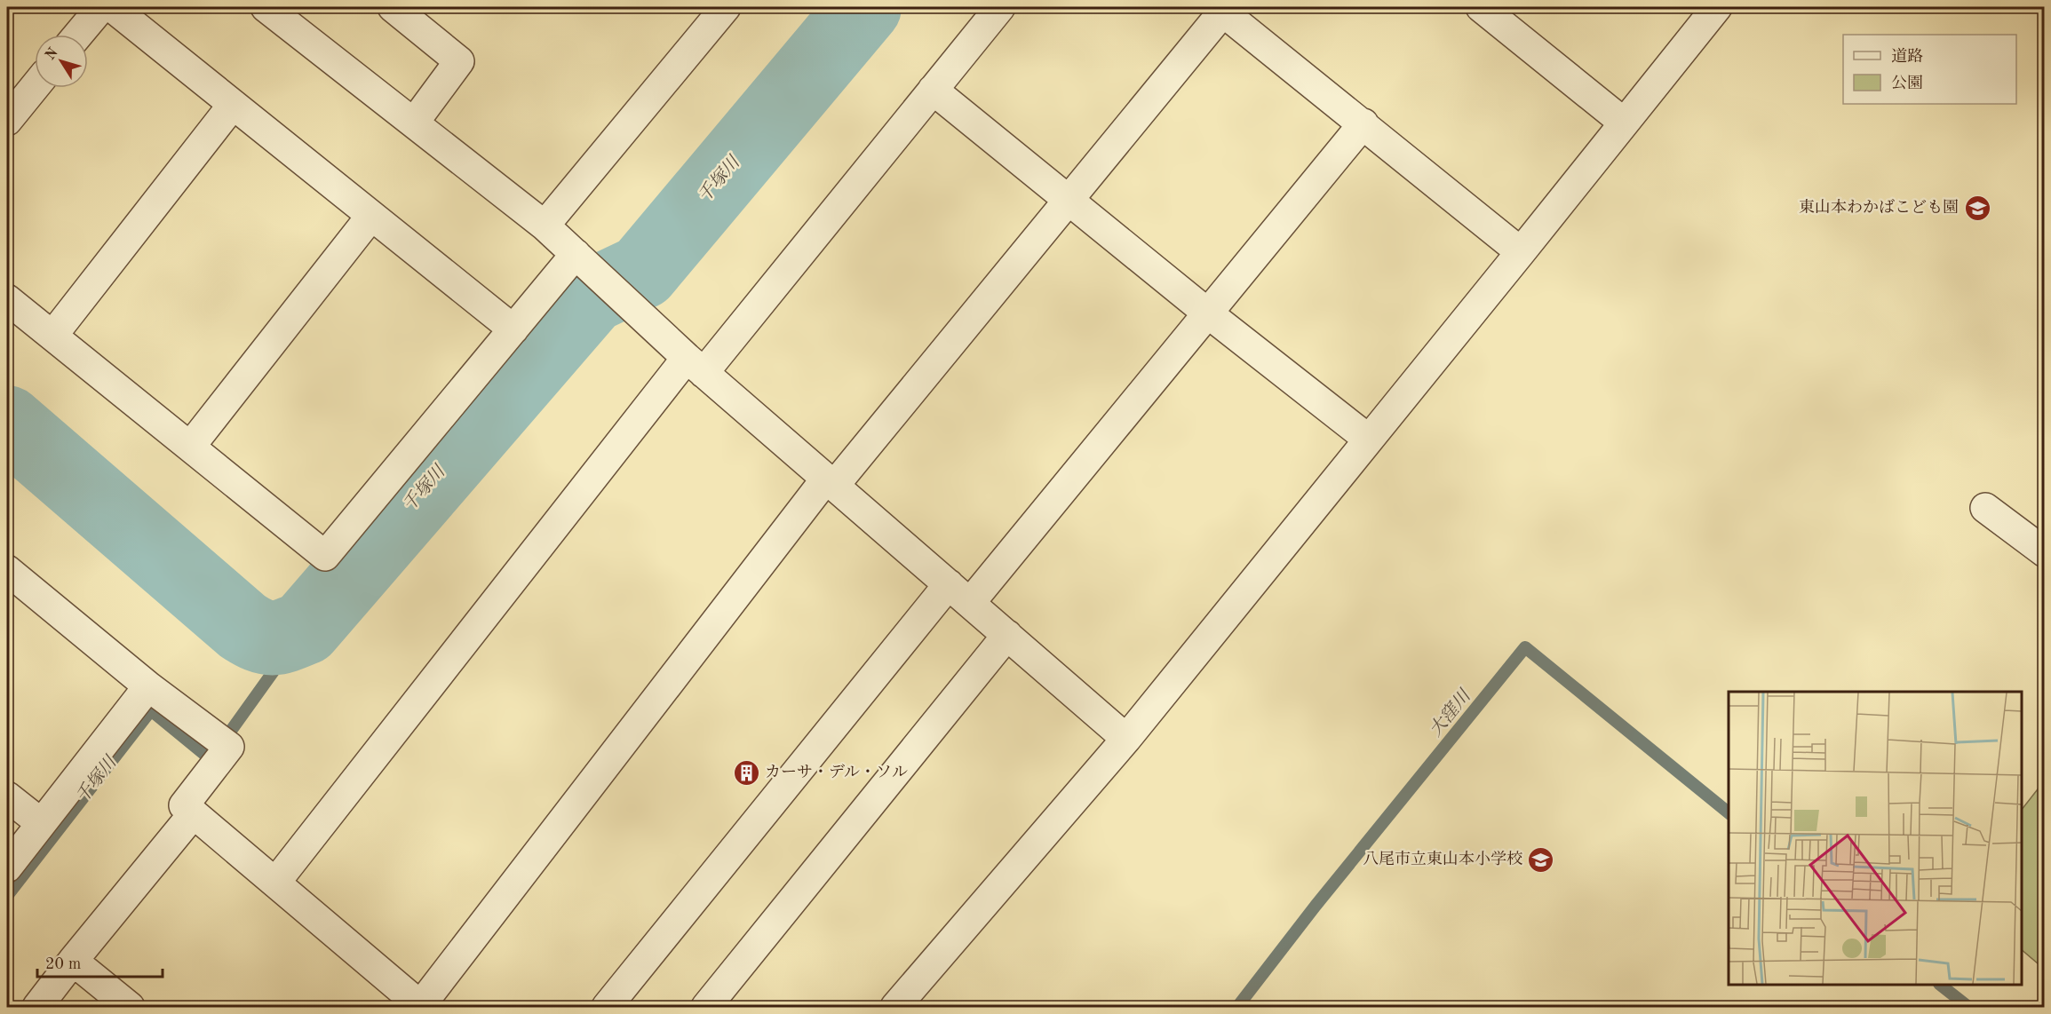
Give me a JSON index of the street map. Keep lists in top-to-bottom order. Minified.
{"water":["千塚川","大窪川"],"places":{"school or university":["東山本わかばこども園","八尾市立東山本小学校"],"building":["カーサ・デル・ソル"]},"legend":["道路","公園"],"scale_bar":"20 m","north":"top left"}
